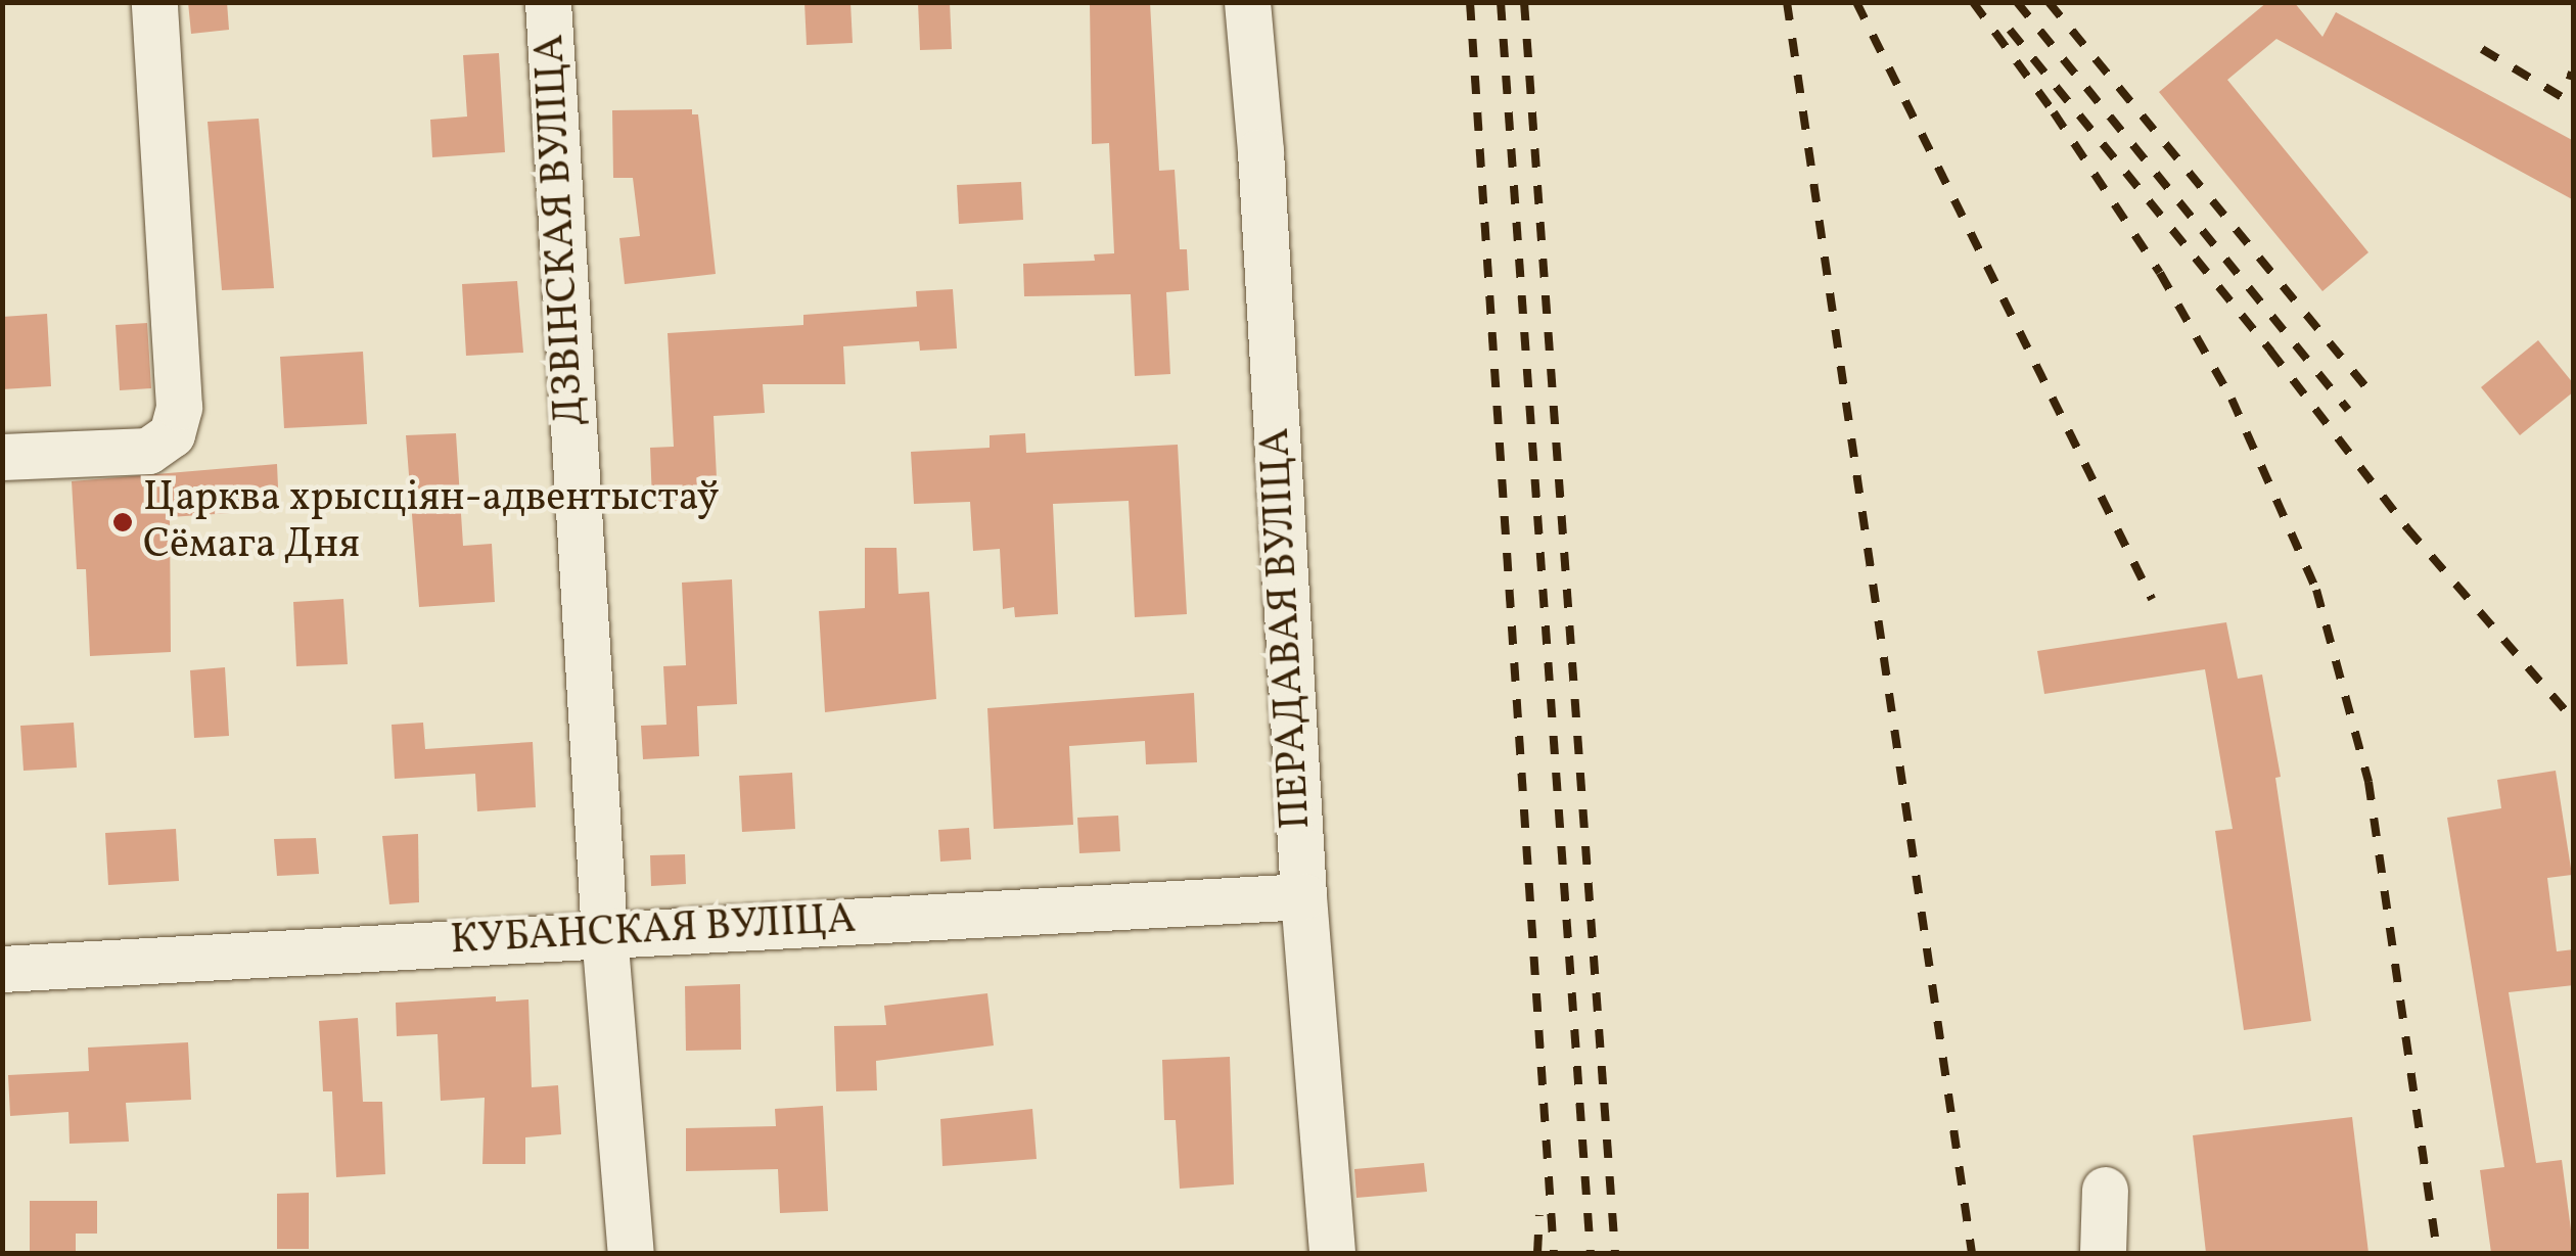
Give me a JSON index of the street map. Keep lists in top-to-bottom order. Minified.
{"streets":{"street":["ДЗВІНСКАЯ ВУЛІЦА","ПЕРАДАВАЯ ВУЛІЦА","КУБАНСКАЯ ВУЛІЦА"]},"crossings":[["ДЗВІНСКАЯ ВУЛІЦА","КУБАНСКАЯ ВУЛІЦА"],["ПЕРАДАВАЯ ВУЛІЦА","КУБАНСКАЯ ВУЛІЦА"]],"places":["Царква хрысціян-адвентыстаў Сёмага Дня"]}
